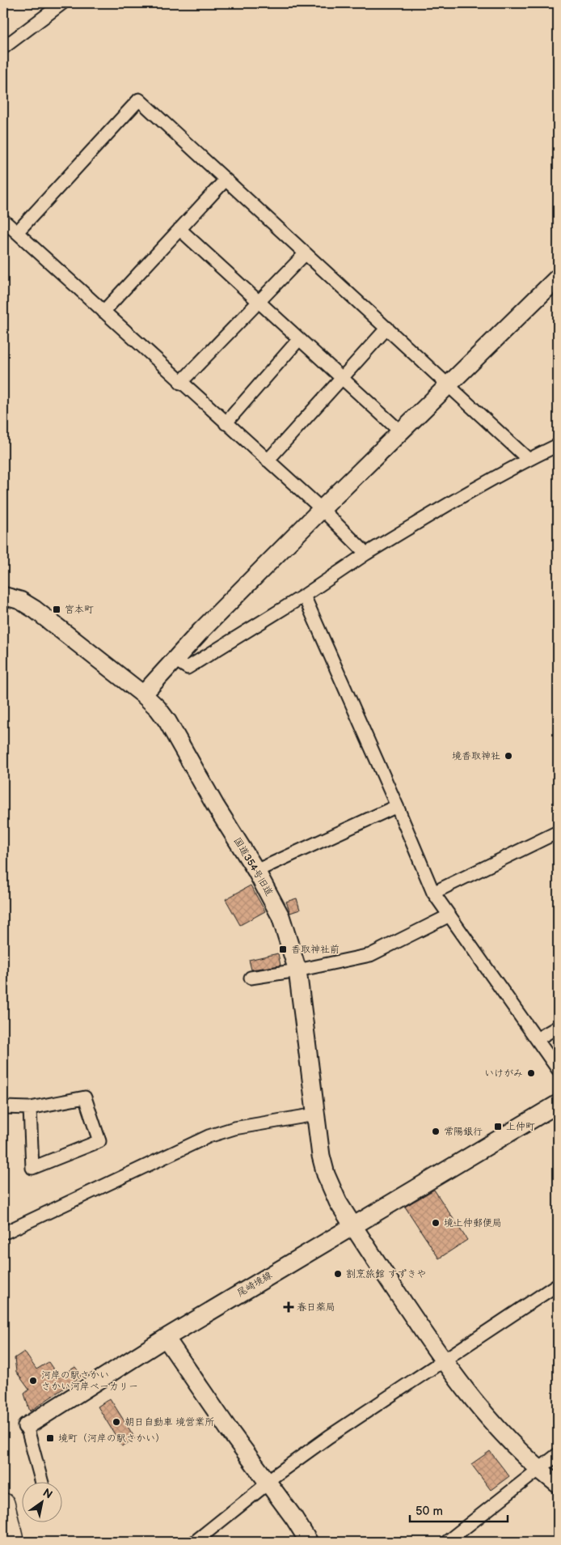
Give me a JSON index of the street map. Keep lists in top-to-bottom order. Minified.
{"streets":{"street":["国道354号旧道","尾崎境線"]},"crossings":[["国道354号旧道","尾崎境線"]],"places":{"transit":["宮本町","香取神社前","上仲町","境町（河岸の駅さかい）"],"other":["境香取神社","いけがみ","常陽銀行","境上仲郵便局","割烹旅館 すずきや","河岸の駅さかい さかい河岸ベーカリー","朝日自動車 境営業所"],"health":["春日薬局"]},"scale_bar":"50 m","north":"top right"}
